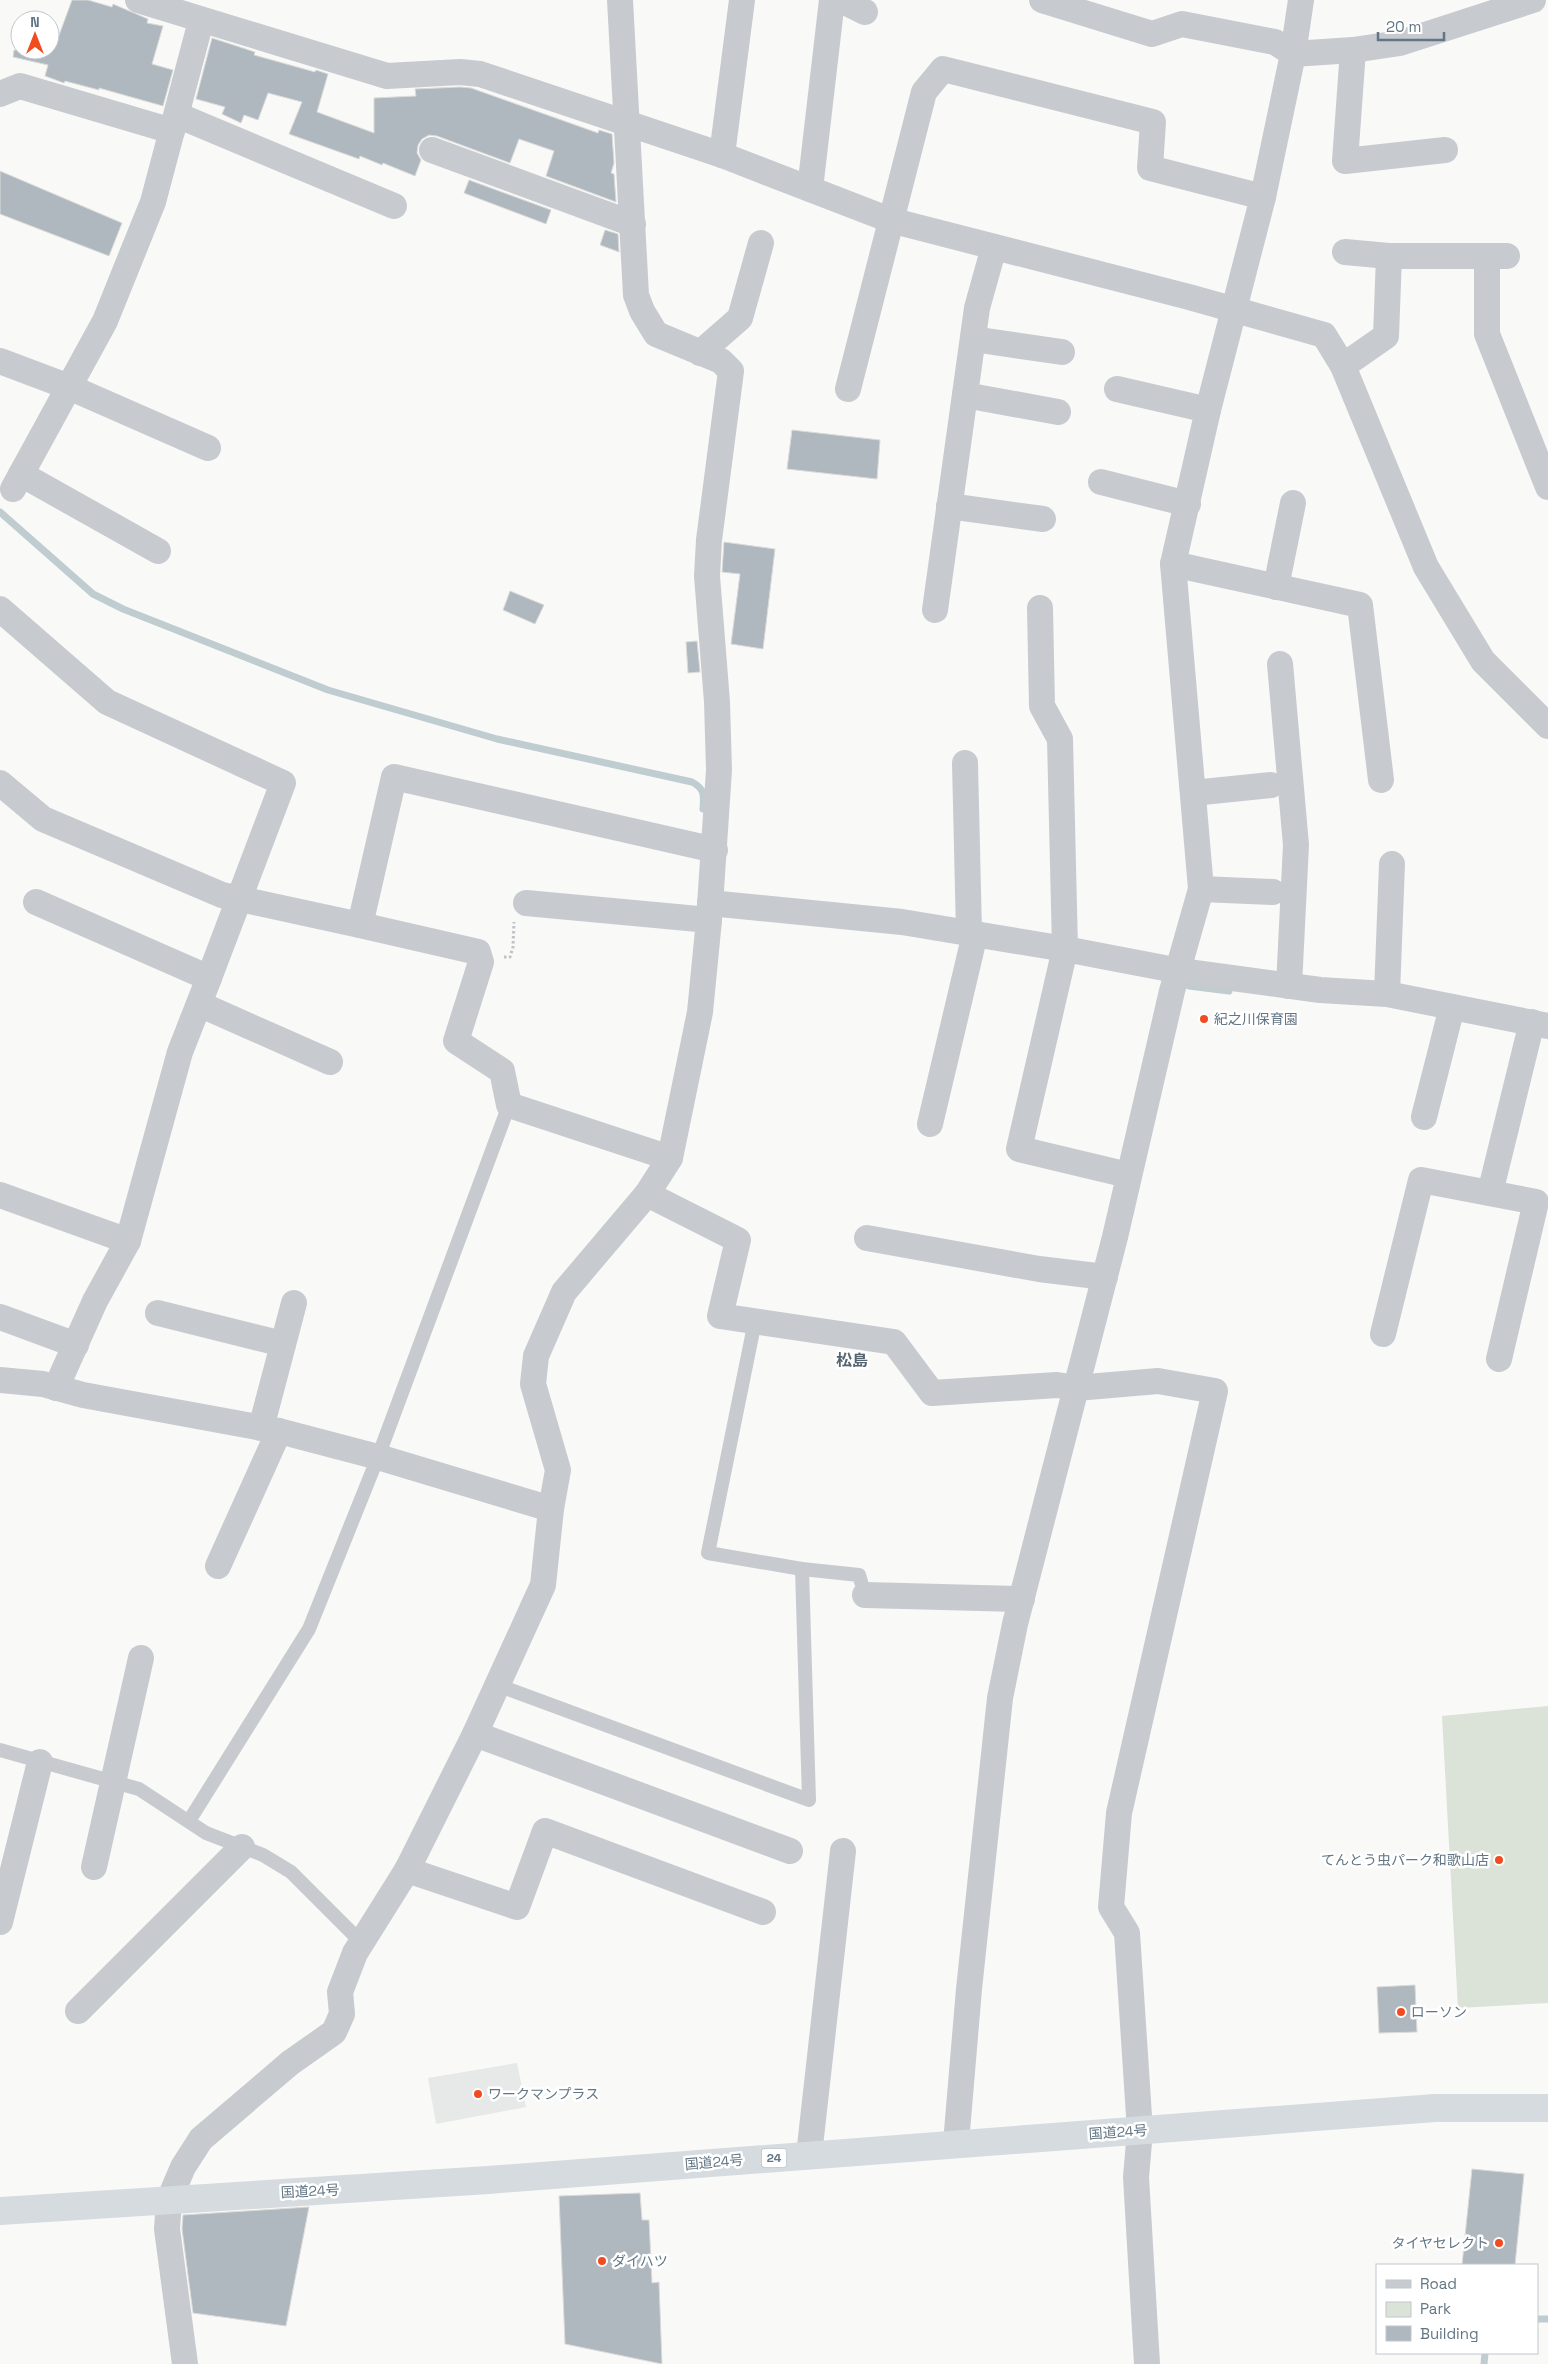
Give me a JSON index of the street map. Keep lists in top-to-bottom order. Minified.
{"streets":{"highway":["国道24号","24"]},"districts":["松島"],"places":["紀之川保育園","てんとう虫パーク和歌山店","ローソン","ワークマンプラス","タイヤセレクト","ダイハツ"],"legend":["Road","Park","Building"],"scale_bar":"20 m","north":"top"}
